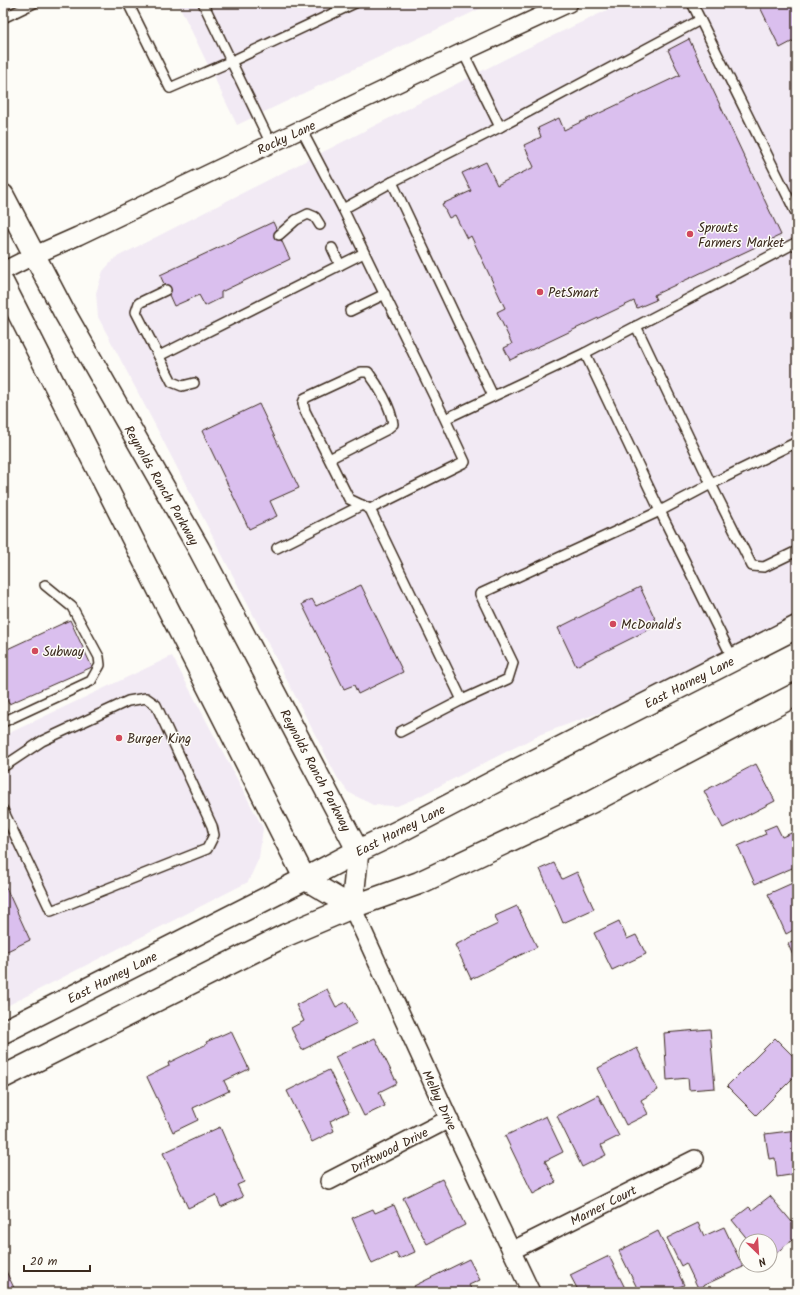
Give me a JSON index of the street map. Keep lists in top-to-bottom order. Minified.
{"streets":{"main road":["East Harney Lane"],"street":["Rocky Lane","Reynolds Ranch Parkway","Melby Drive","Driftwood Drive","Marner Court"]},"crossings":[["Rocky Lane","Reynolds Ranch Parkway"],["Reynolds Ranch Parkway","East Harney Lane"],["Melby Drive","Driftwood Drive"],["Melby Drive","Marner Court"]],"places":["Sprouts Farmers Market","PetSmart","McDonald's","Subway","Burger King"],"scale_bar":"20 m","north":"bottom right"}
